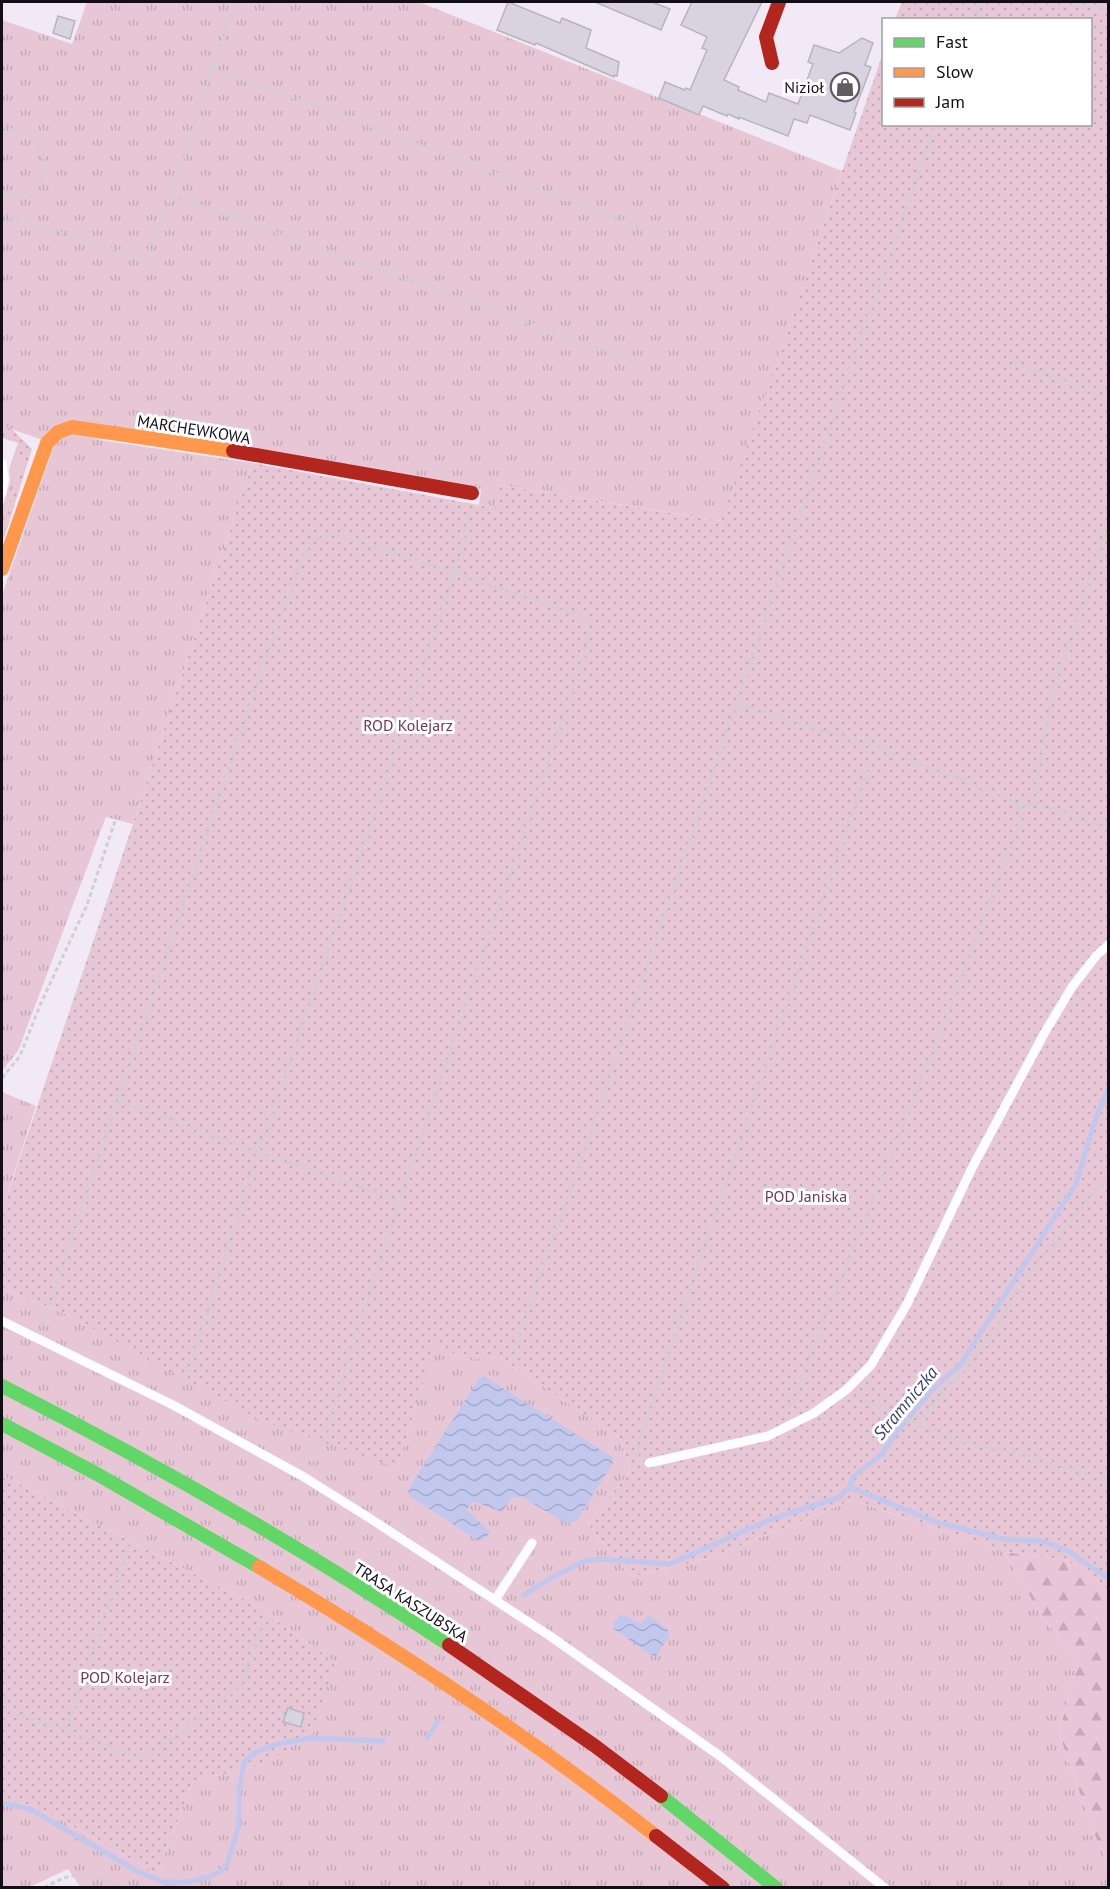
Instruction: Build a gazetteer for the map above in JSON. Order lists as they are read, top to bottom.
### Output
{
  "streets": {
    "main road": ["MARCHEWKOWA", "TRASA KASZUBSKA"]
  },
  "water": ["Stramniczka"],
  "parks": ["ROD Kolejarz", "POD Janiska", "POD Kolejarz"],
  "places": {
    "shop": ["Nizioł"]
  },
  "legend": ["Fast", "Slow", "Jam"]
}
